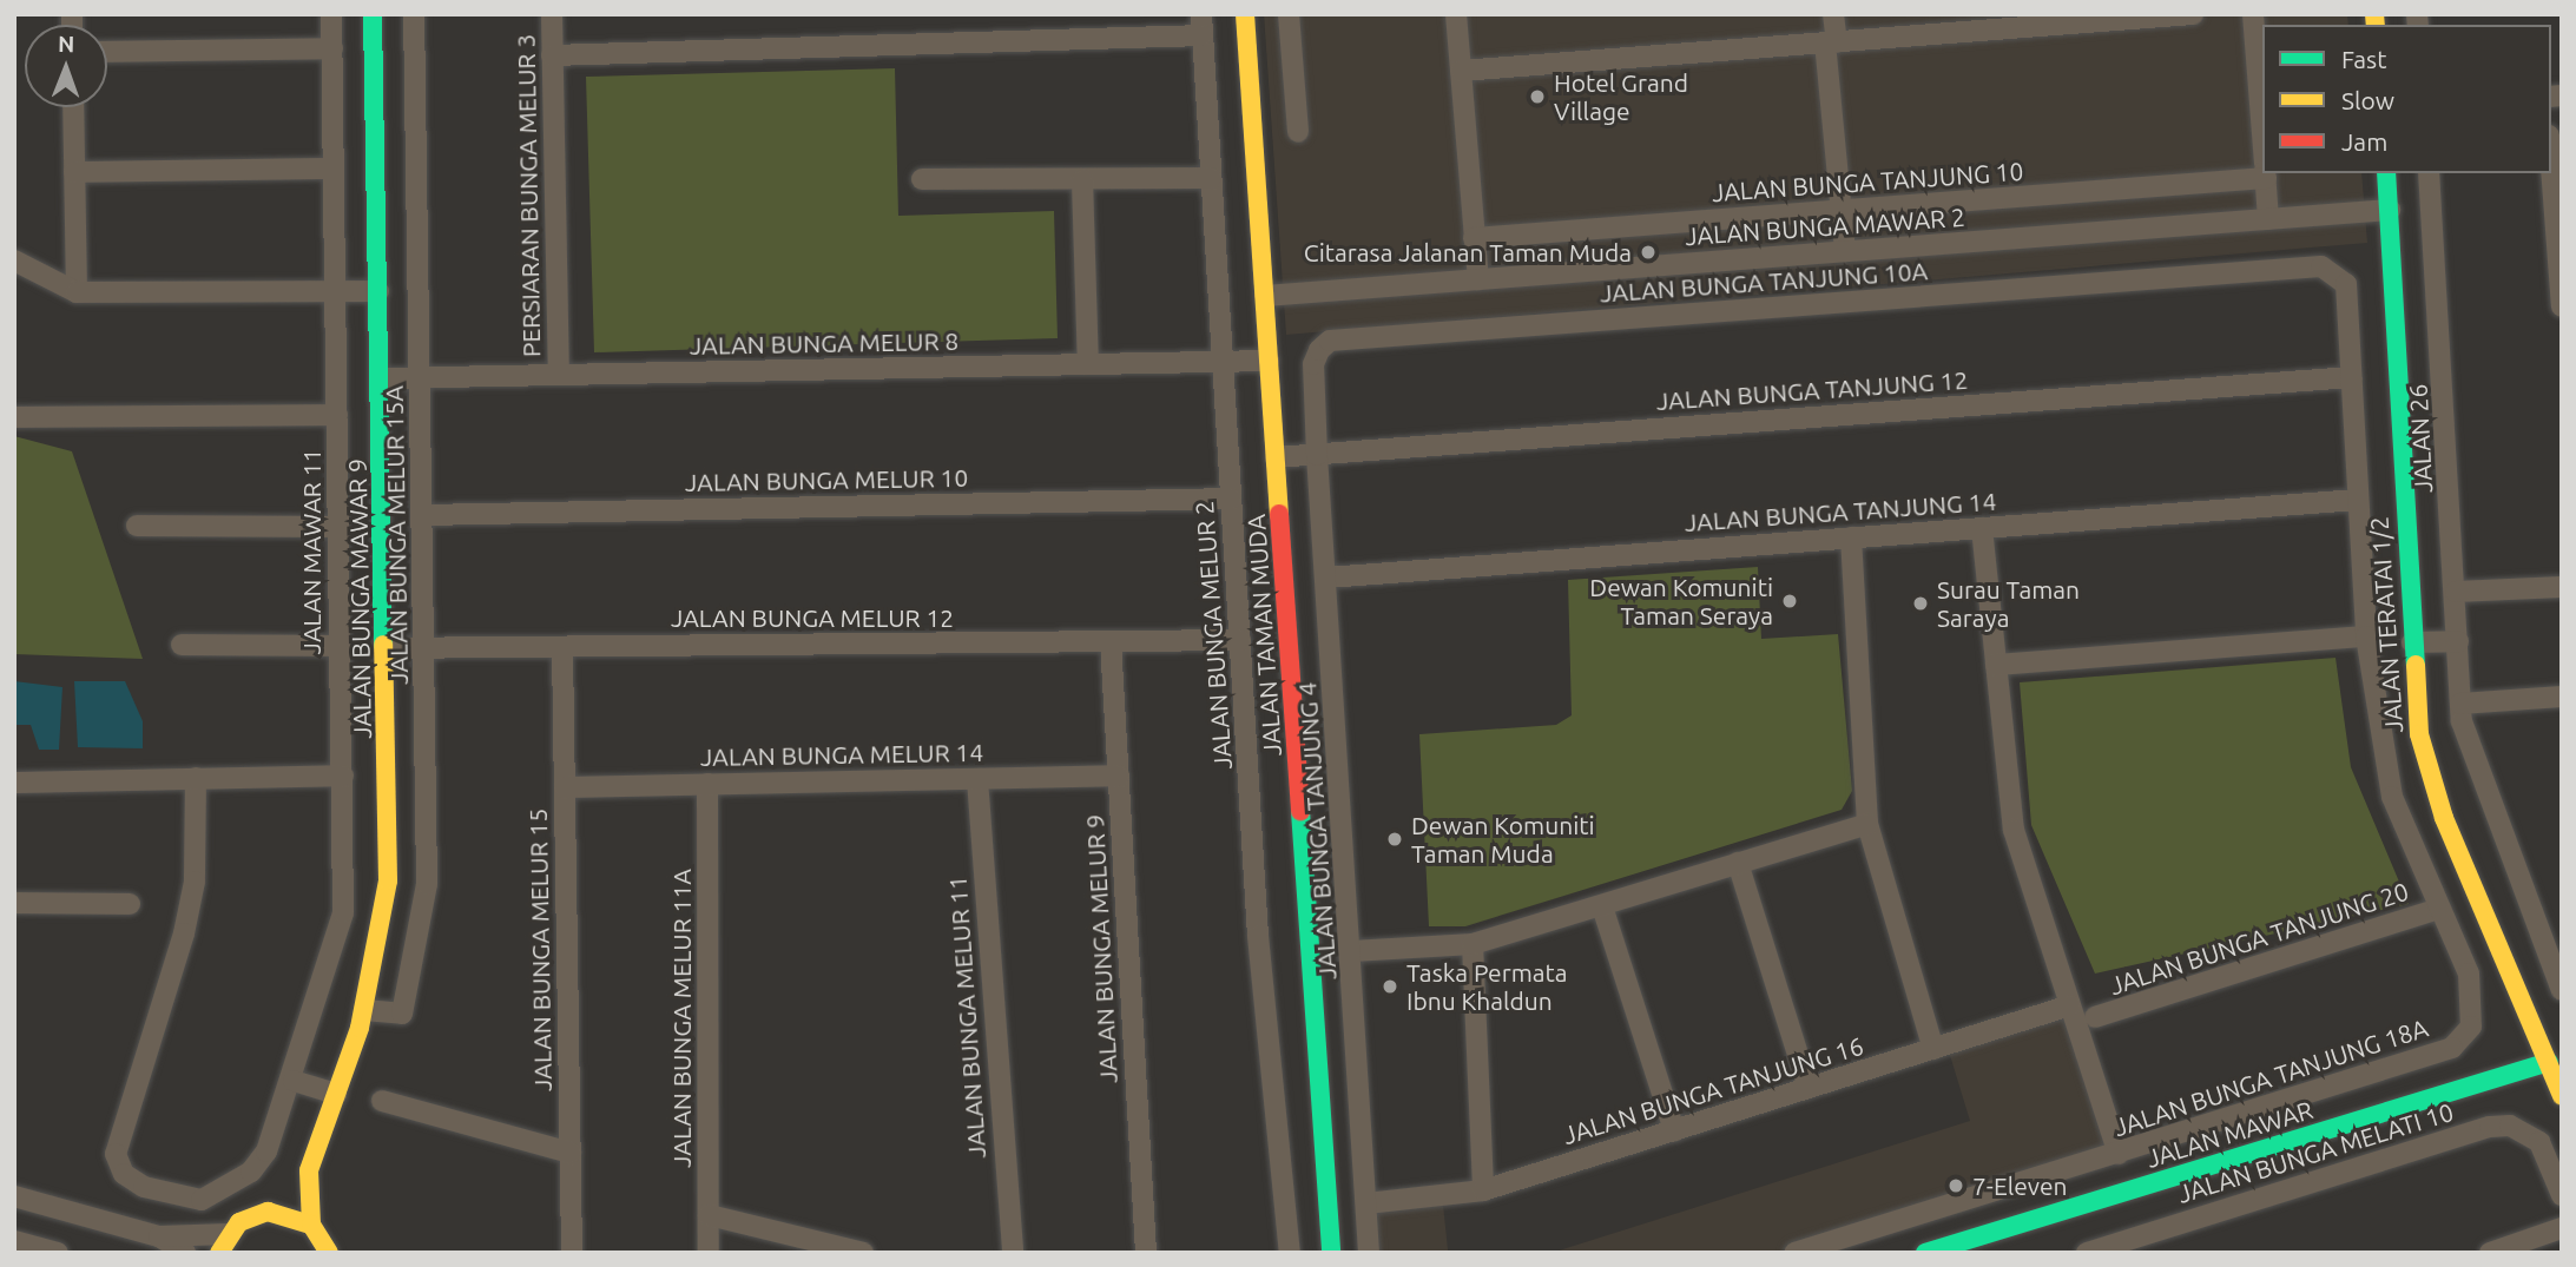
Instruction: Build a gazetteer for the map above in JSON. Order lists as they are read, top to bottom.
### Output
{
  "streets": {
    "street": [
      "JALAN BUNGA TANJUNG 10",
      "PERSIARAN BUNGA MELUR 3",
      "JALAN BUNGA MAWAR 2",
      "JALAN BUNGA TANJUNG 10A",
      "JALAN BUNGA MELUR 8",
      "JALAN BUNGA TANJUNG 12",
      "JALAN 26",
      "JALAN BUNGA MELUR 10",
      "JALAN BUNGA TANJUNG 14",
      "JALAN BUNGA MELUR 15A",
      "JALAN MAWAR 11",
      "JALAN BUNGA MAWAR 9",
      "JALAN BUNGA MELUR 12",
      "JALAN TERATAI 1/2",
      "JALAN BUNGA MELUR 2",
      "JALAN TAMAN MUDA",
      "JALAN BUNGA MELUR 14",
      "JALAN BUNGA TANJUNG 4",
      "JALAN BUNGA TANJUNG 20",
      "JALAN BUNGA MELUR 9",
      "JALAN BUNGA MELUR 15",
      "JALAN BUNGA MELUR 11",
      "JALAN BUNGA MELUR 11A",
      "JALAN BUNGA TANJUNG 18A",
      "JALAN BUNGA TANJUNG 16",
      "JALAN MAWAR",
      "JALAN BUNGA MELATI 10"
    ]
  },
  "crossings": [
    ["PERSIARAN BUNGA MELUR 3", "JALAN BUNGA MELUR 8"],
    ["JALAN BUNGA MAWAR 2", "JALAN TERATAI 1/2"],
    ["JALAN BUNGA MAWAR 2", "JALAN TAMAN MUDA"],
    ["JALAN BUNGA TANJUNG 10A", "JALAN BUNGA TANJUNG 12"],
    ["JALAN BUNGA TANJUNG 10A", "JALAN BUNGA TANJUNG 4"],
    ["JALAN BUNGA TANJUNG 10A", "JALAN BUNGA TANJUNG 18A"],
    ["JALAN BUNGA MELUR 8", "JALAN BUNGA MELUR 15A"],
    ["JALAN BUNGA MELUR 8", "JALAN BUNGA MAWAR 9"],
    ["JALAN BUNGA MELUR 8", "JALAN BUNGA MELUR 2"],
    ["JALAN BUNGA MELUR 8", "JALAN TAMAN MUDA"],
    ["JALAN BUNGA TANJUNG 12", "JALAN TAMAN MUDA"],
    ["JALAN BUNGA TANJUNG 12", "JALAN BUNGA TANJUNG 4"],
    ["JALAN BUNGA TANJUNG 12", "JALAN BUNGA TANJUNG 18A"],
    ["JALAN BUNGA MELUR 10", "JALAN BUNGA MELUR 15A"],
    ["JALAN BUNGA MELUR 10", "JALAN BUNGA MELUR 2"],
    ["JALAN BUNGA TANJUNG 14", "JALAN BUNGA TANJUNG 4"],
    ["JALAN BUNGA TANJUNG 14", "JALAN BUNGA TANJUNG 18A"],
    ["JALAN BUNGA MELUR 15A", "JALAN BUNGA MAWAR 9"],
    ["JALAN BUNGA MELUR 15A", "JALAN BUNGA MELUR 12"],
    ["JALAN BUNGA MAWAR 9", "JALAN BUNGA MELUR 12"],
    ["JALAN BUNGA MELUR 12", "JALAN BUNGA MELUR 2"],
    ["JALAN BUNGA MELUR 12", "JALAN BUNGA MELUR 9"],
    ["JALAN BUNGA MELUR 12", "JALAN BUNGA MELUR 15"],
    ["JALAN TERATAI 1/2", "JALAN MAWAR"],
    ["JALAN BUNGA MELUR 14", "JALAN BUNGA MELUR 9"],
    ["JALAN BUNGA MELUR 14", "JALAN BUNGA MELUR 15"],
    ["JALAN BUNGA MELUR 14", "JALAN BUNGA MELUR 11"],
    ["JALAN BUNGA MELUR 14", "JALAN BUNGA MELUR 11A"],
    ["JALAN BUNGA TANJUNG 4", "JALAN BUNGA TANJUNG 16"],
    ["JALAN BUNGA TANJUNG 20", "JALAN BUNGA TANJUNG 18A"]
  ],
  "places": [
    "Hotel Grand Village",
    "Citarasa Jalanan Taman Muda",
    "Dewan Komuniti Taman Seraya",
    "Surau Taman Saraya",
    "Dewan Komuniti Taman Muda",
    "Taska Permata Ibnu Khaldun",
    "7-Eleven"
  ],
  "legend": ["Fast", "Slow", "Jam"],
  "north": "top"
}
